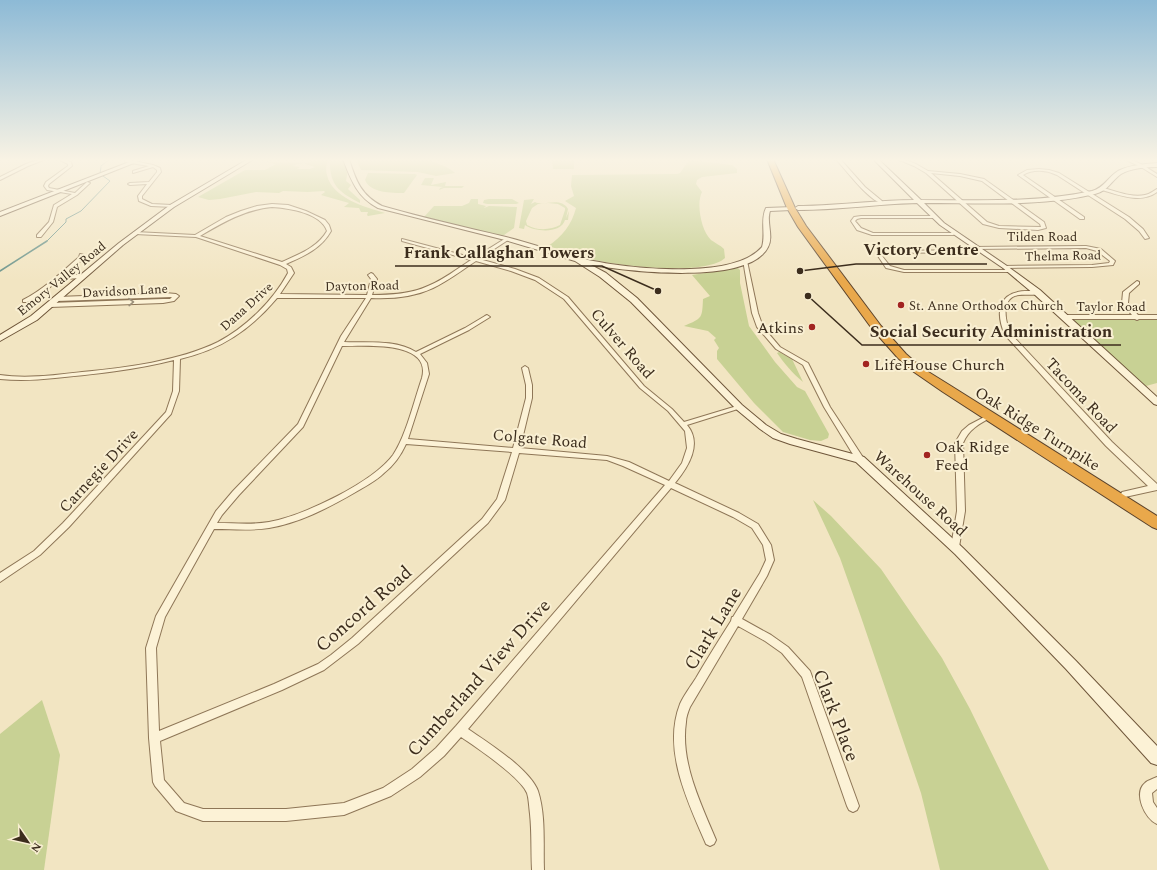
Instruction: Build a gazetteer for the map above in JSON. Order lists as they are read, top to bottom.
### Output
{
  "streets": {
    "highway": ["Oak Ridge Turnpike"],
    "street": [
      "Tilden Road",
      "Thelma Road",
      "Emory Valley Road",
      "Dayton Road",
      "Davidson Lane",
      "Dana Drive",
      "Taylor Road",
      "Culver Road",
      "Tacoma Road",
      "Colgate Road",
      "Carnegie Drive",
      "Warehouse Road",
      "Concord Road",
      "Clark Lane",
      "Cumberland View Drive",
      "Clark Place"
    ]
  },
  "crossings": [
    ["Tilden Road", "Thelma Road"],
    ["Emory Valley Road", "Davidson Lane"],
    ["Emory Valley Road", "Dana Drive"],
    ["Dayton Road", "Dana Drive"],
    ["Dayton Road", "Culver Road"],
    ["Dayton Road", "Cumberland View Drive"],
    ["Dana Drive", "Carnegie Drive"],
    ["Culver Road", "Colgate Road"],
    ["Culver Road", "Clark Lane"],
    ["Culver Road", "Cumberland View Drive"],
    ["Colgate Road", "Concord Road"],
    ["Colgate Road", "Clark Lane"],
    ["Colgate Road", "Cumberland View Drive"],
    ["Concord Road", "Cumberland View Drive"],
    ["Clark Lane", "Cumberland View Drive"],
    ["Clark Lane", "Clark Place"]
  ],
  "places": [
    "Victory Centre",
    "Frank Callaghan Towers",
    "Social Security Administration",
    "St. Anne Orthodox Church",
    "Atkins",
    "LifeHouse Church",
    "Oak Ridge Feed"
  ],
  "north": "bottom right"
}
